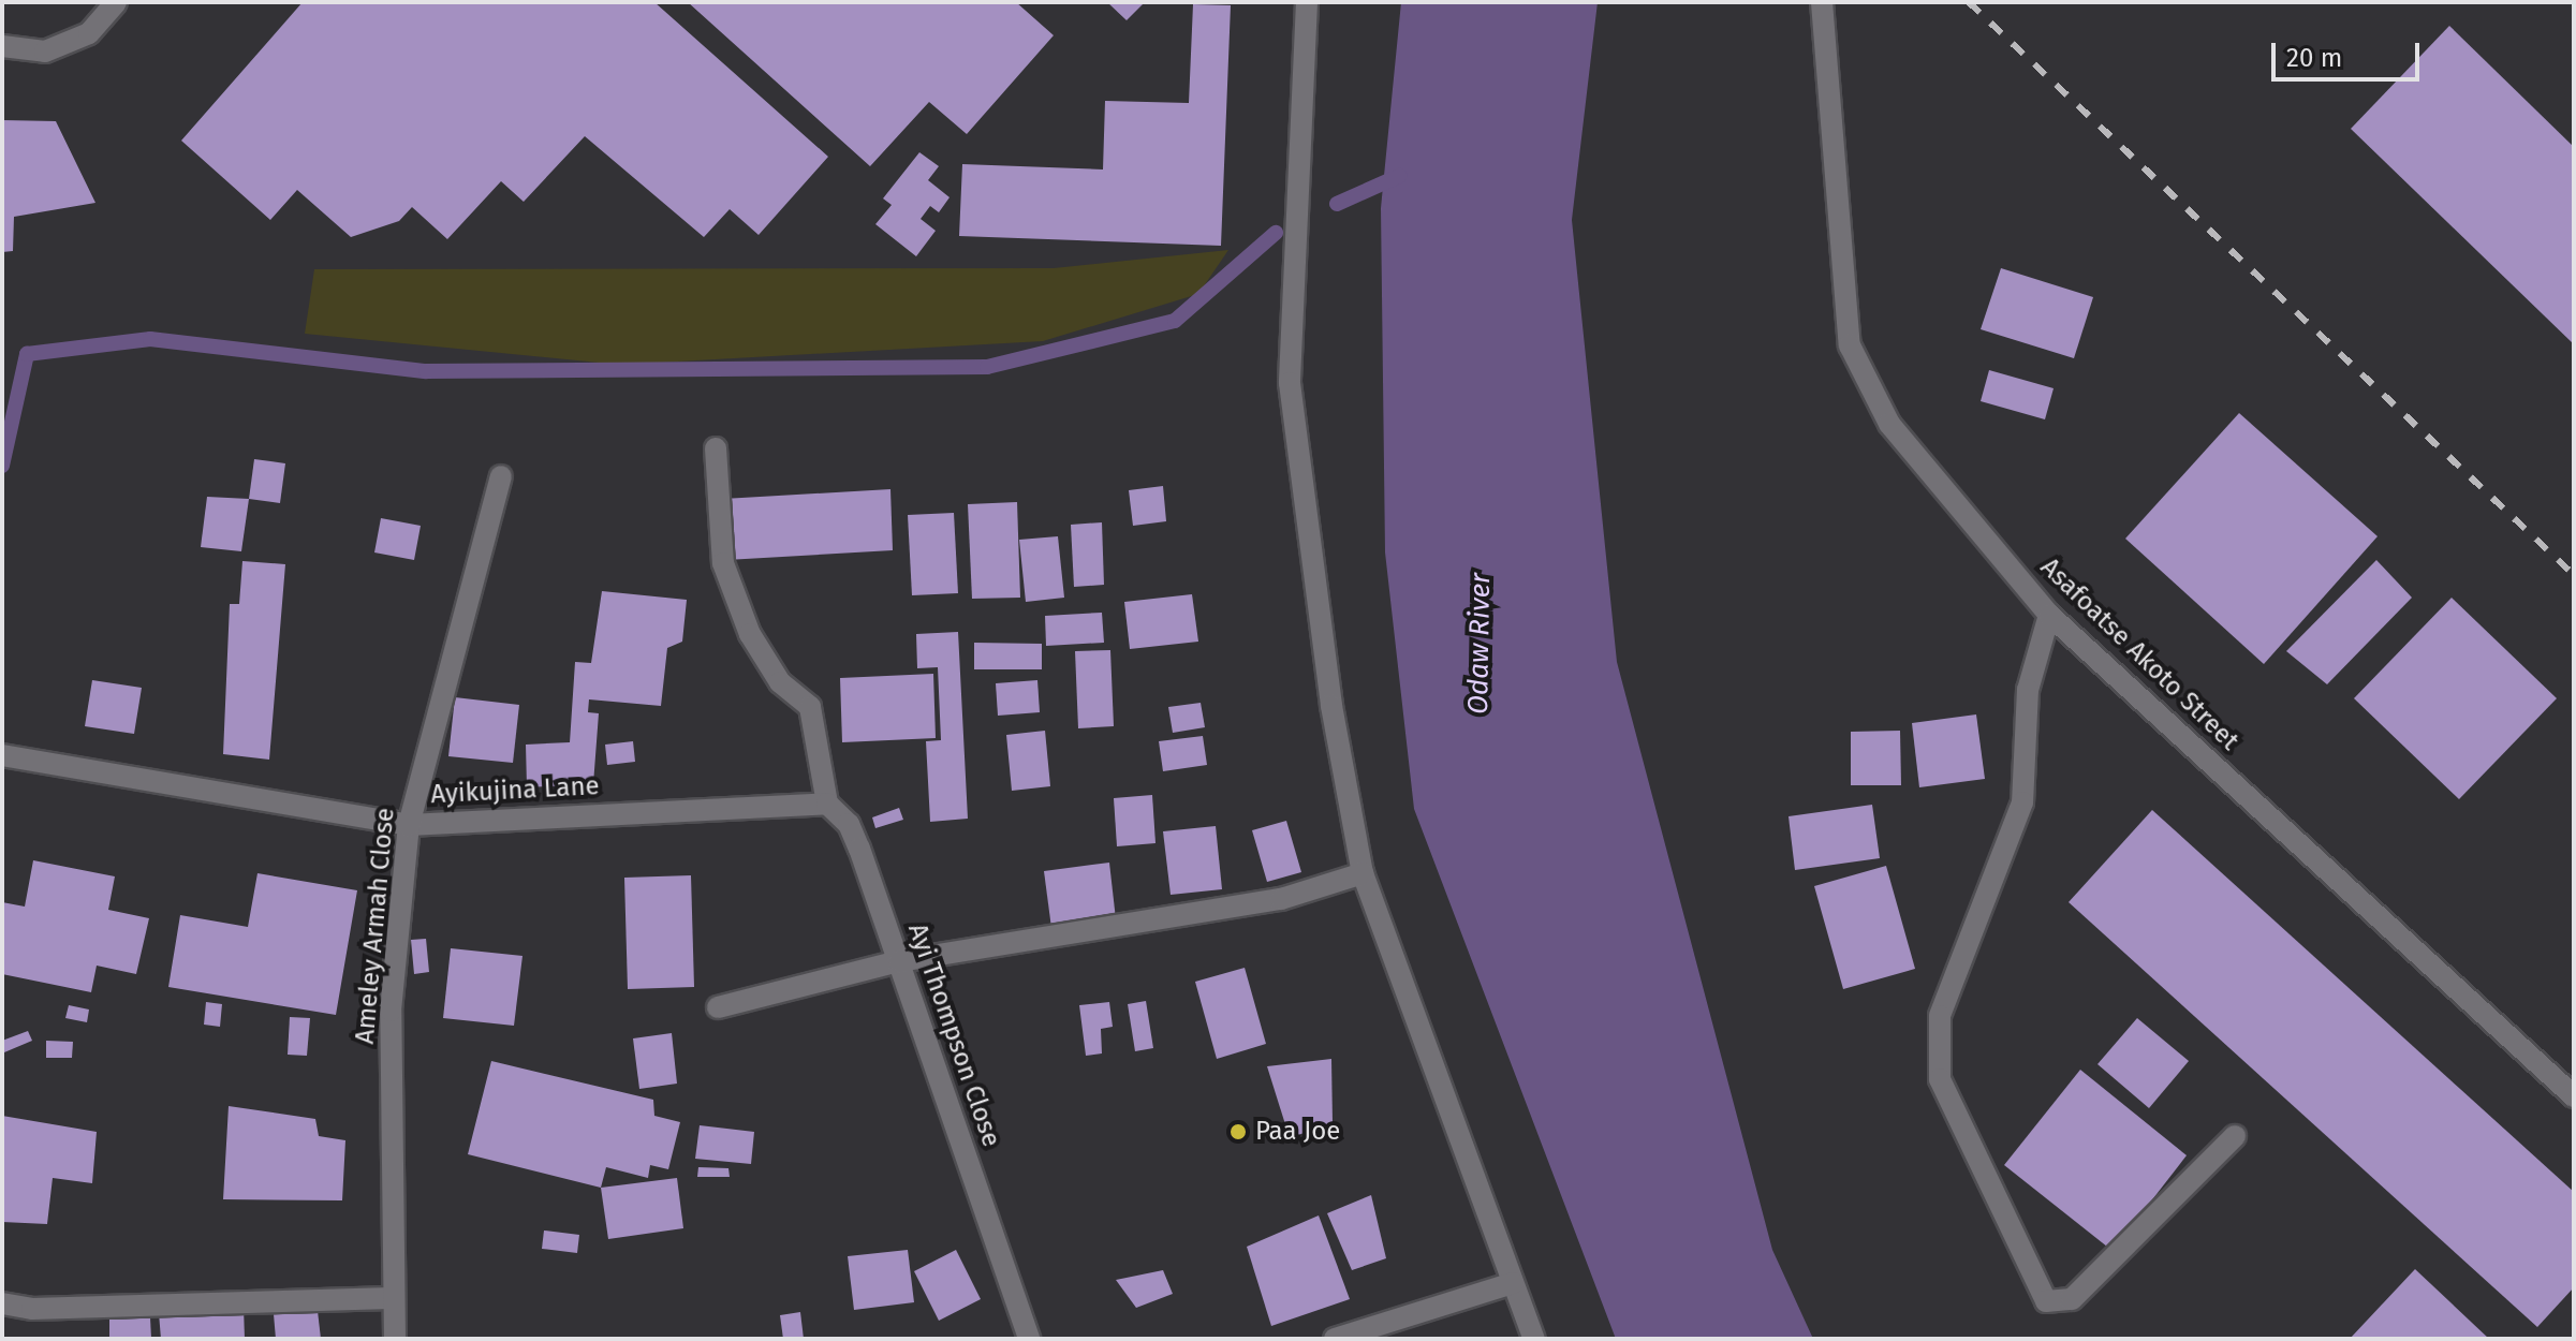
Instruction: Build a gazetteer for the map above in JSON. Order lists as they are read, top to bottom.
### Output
{
  "streets": {
    "street": [
      "Asafoatse Akoto Street",
      "Ayikujina Lane",
      "Ameley Armah Close",
      "Ayi Thompson Close"
    ]
  },
  "crossings": [
    ["Ayikujina Lane", "Ameley Armah Close"],
    ["Ayikujina Lane", "Ayi Thompson Close"]
  ],
  "water": ["Odaw River"],
  "places": ["Paa Joe"],
  "scale_bar": "20 m"
}
